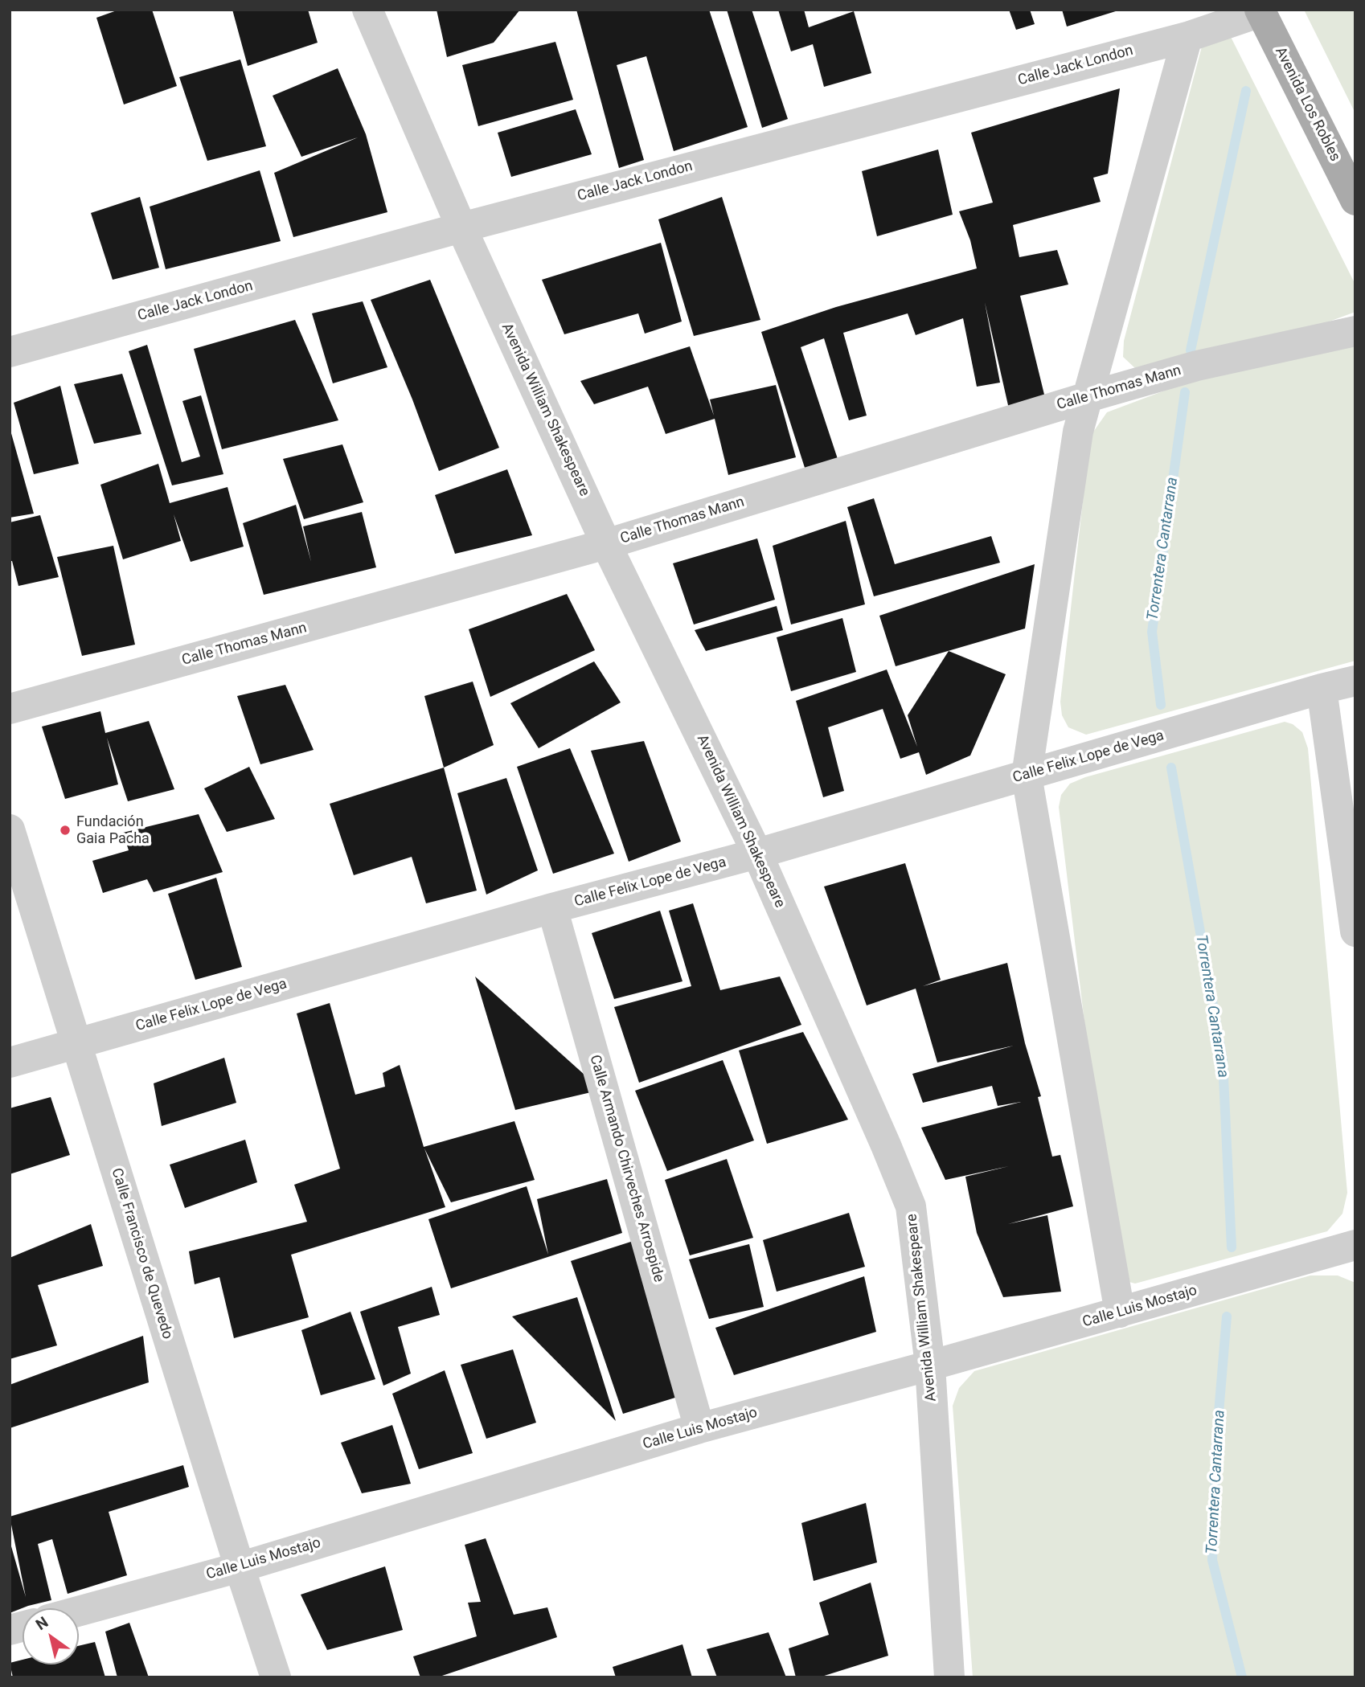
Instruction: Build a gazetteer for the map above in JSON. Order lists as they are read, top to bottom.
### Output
{
  "streets": {
    "main road": ["Avenida Los Robles"],
    "street": [
      "Calle Jack London",
      "Calle Thomas Mann",
      "Avenida William Shakespeare",
      "Calle Felix Lope de Vega",
      "Calle Armando Chirveches Arrospide",
      "Calle Francisco de Quevedo",
      "Calle Luis Mostajo"
    ]
  },
  "crossings": [
    ["Calle Jack London", "Avenida Los Robles"],
    ["Calle Jack London", "Avenida William Shakespeare"],
    ["Calle Thomas Mann", "Avenida William Shakespeare"],
    ["Avenida William Shakespeare", "Calle Felix Lope de Vega"],
    ["Avenida William Shakespeare", "Calle Luis Mostajo"],
    ["Calle Felix Lope de Vega", "Calle Armando Chirveches Arrospide"],
    ["Calle Felix Lope de Vega", "Calle Francisco de Quevedo"],
    ["Calle Armando Chirveches Arrospide", "Calle Luis Mostajo"],
    ["Calle Francisco de Quevedo", "Calle Luis Mostajo"]
  ],
  "water": ["Torrentera Cantarrana"],
  "places": ["Fundación Gaia Pacha"],
  "north": "top left"
}
